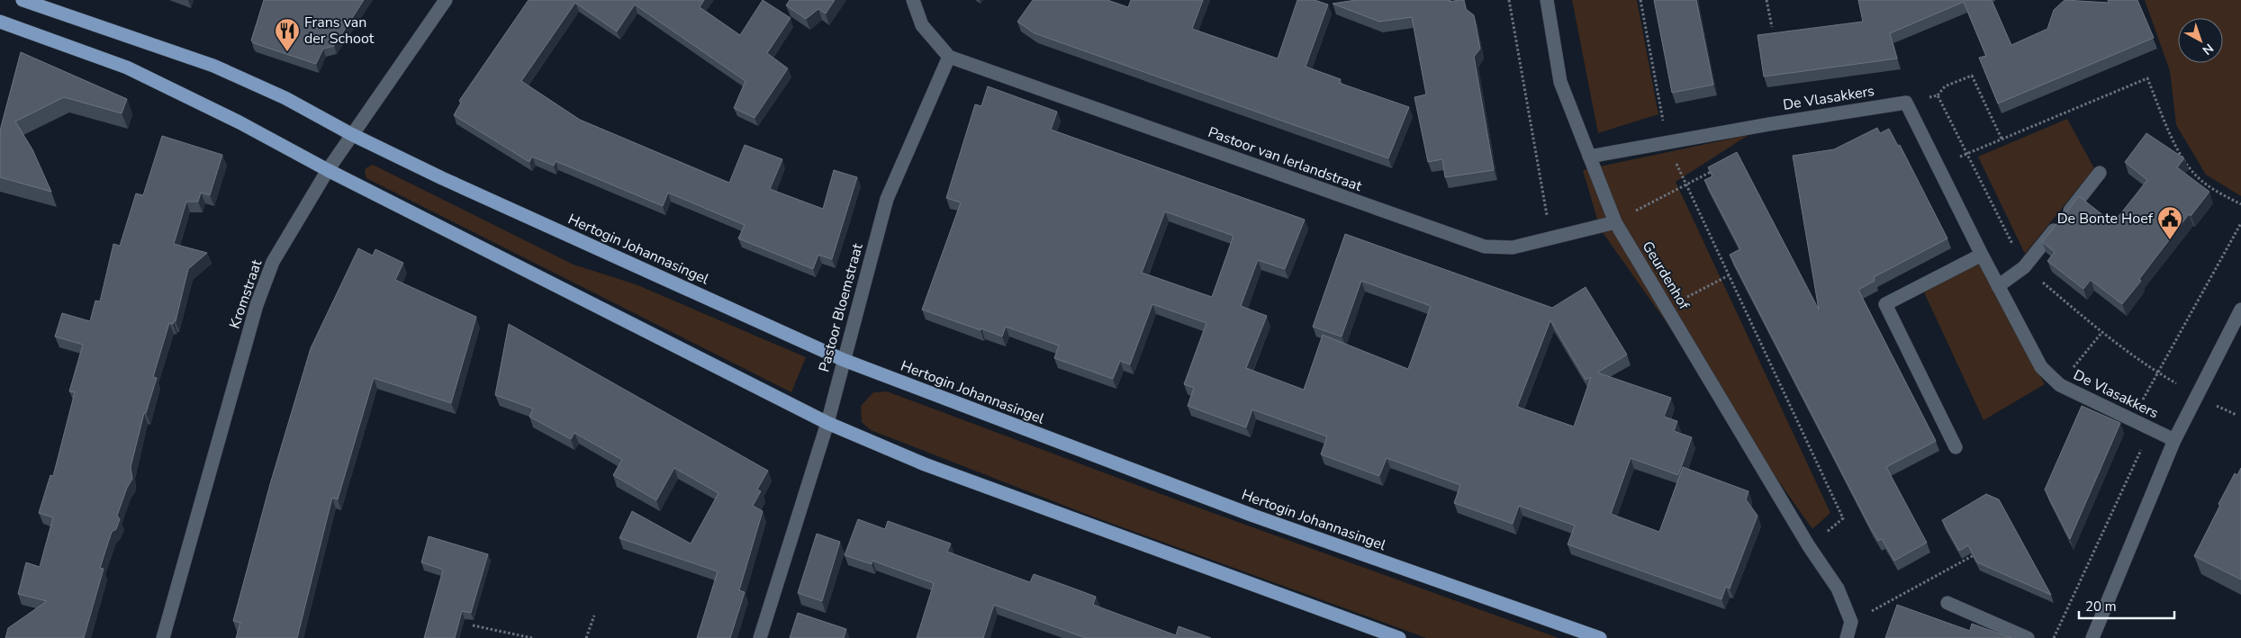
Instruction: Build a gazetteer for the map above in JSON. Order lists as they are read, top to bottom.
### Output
{
  "streets": {
    "main road": ["Hertogin Johannasingel"],
    "street": [
      "De Vlasakkers",
      "Pastoor van Ierlandstraat",
      "Geurdenhof",
      "Kromstraat",
      "Pastoor Bloemstraat"
    ]
  },
  "crossings": [
    ["De Vlasakkers", "Geurdenhof"],
    ["Pastoor van Ierlandstraat", "Geurdenhof"],
    ["Pastoor van Ierlandstraat", "Pastoor Bloemstraat"],
    ["Hertogin Johannasingel", "Kromstraat"],
    ["Hertogin Johannasingel", "Pastoor Bloemstraat"]
  ],
  "places": {
    "restaurant": ["Frans van der Schoot"],
    "public building": ["De Bonte Hoef"]
  },
  "scale_bar": "20 m",
  "north": "bottom right"
}
